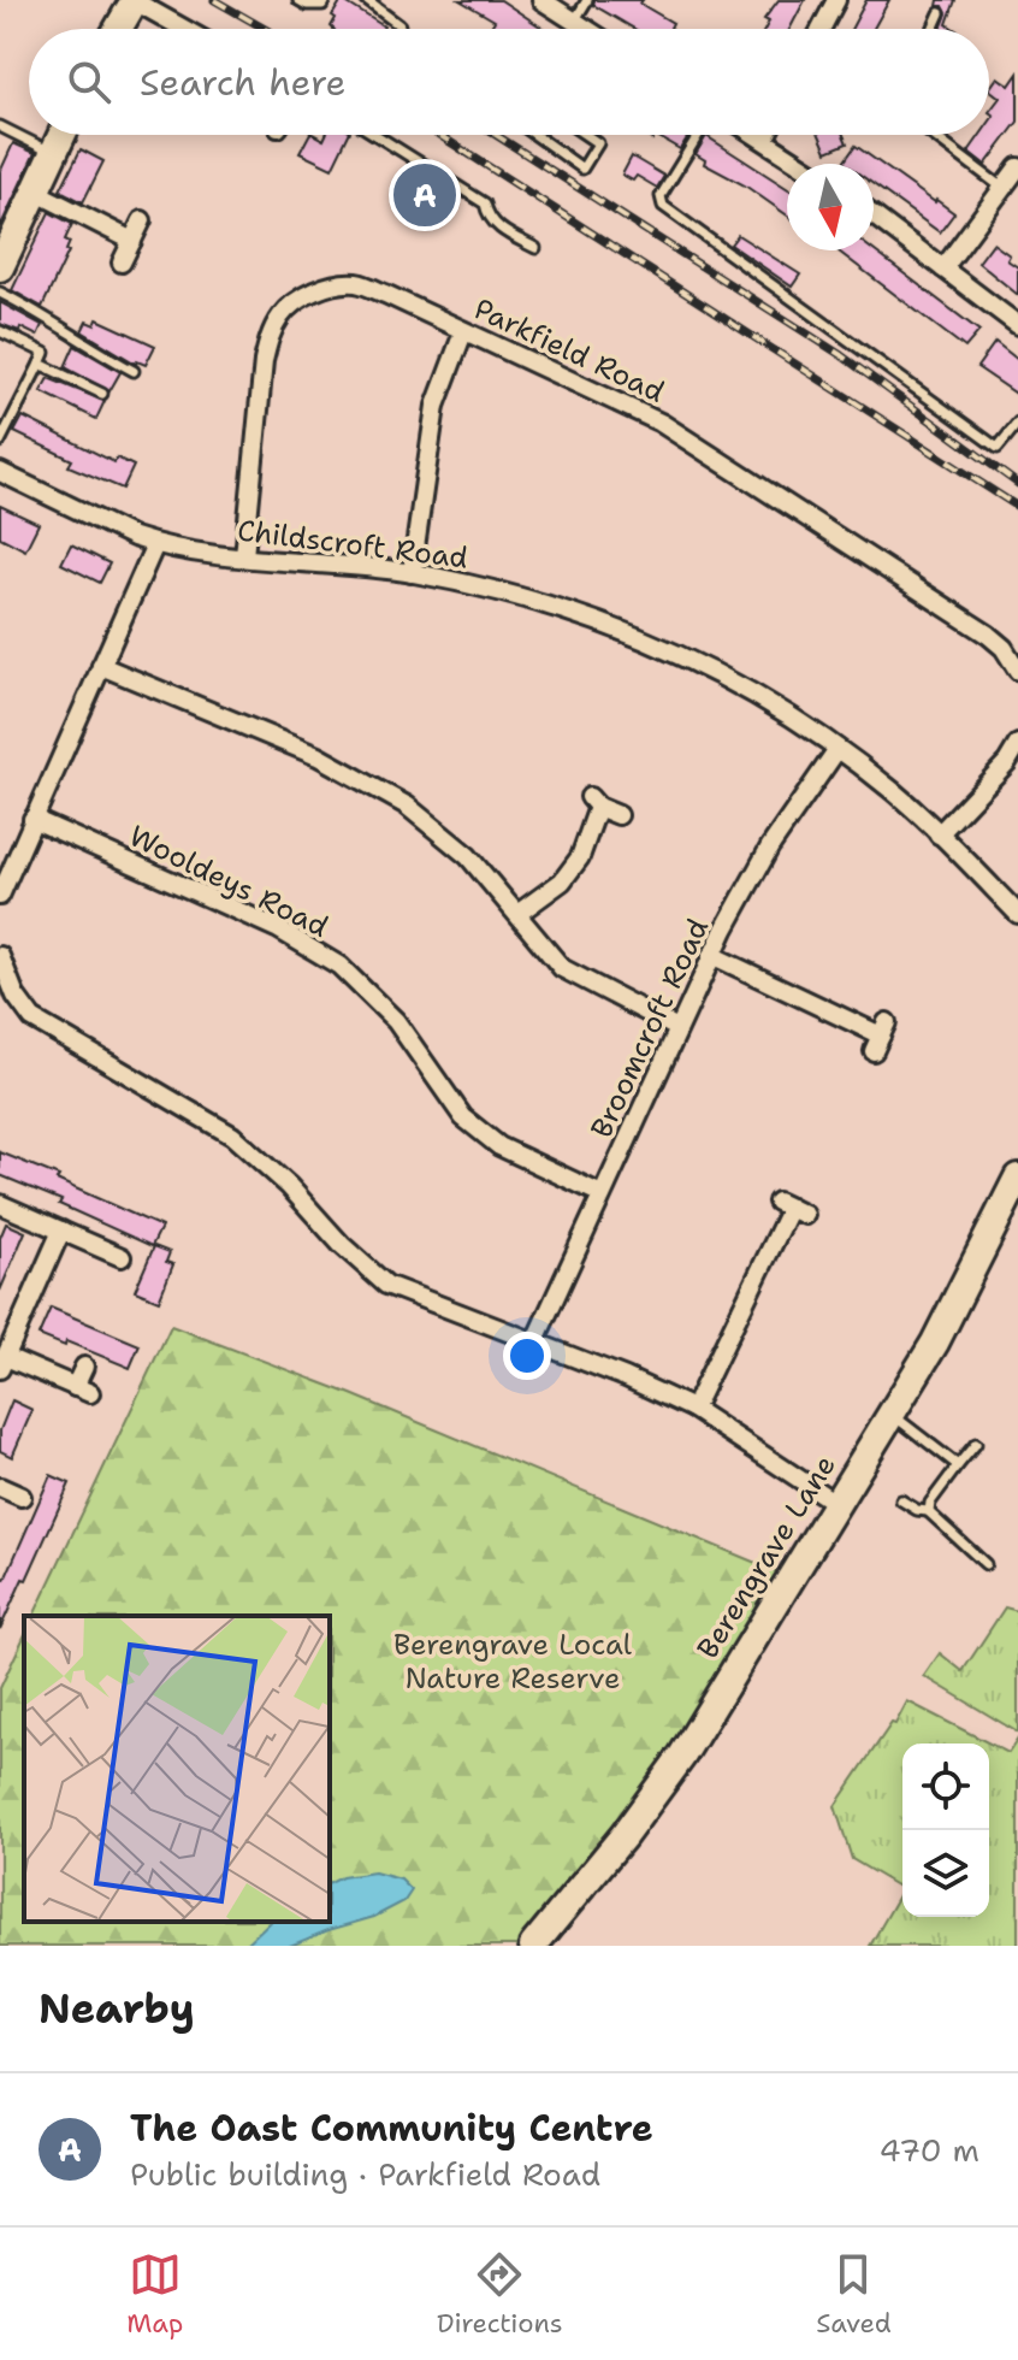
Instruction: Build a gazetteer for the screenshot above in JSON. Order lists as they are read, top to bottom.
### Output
{
  "streets": {
    "street": [
      "Parkfield Road",
      "Childscroft Road",
      "Wooldeys Road",
      "Broomcroft Road",
      "Berengrave Lane"
    ]
  },
  "crossings": [
    ["Parkfield Road", "Childscroft Road"],
    ["Childscroft Road", "Broomcroft Road"],
    ["Wooldeys Road", "Broomcroft Road"]
  ],
  "parks": ["Berengrave Local Nature Reserve"],
  "north": "bottom",
  "page": {
    "search": "Search here",
    "pins": "A",
    "heading": "Nearby",
    "list": [
      {
        "mark": "A",
        "name": "The Oast Community Centre",
        "note": "Public building · Parkfield Road",
        "value": "470 m"
      }
    ],
    "nav": ["Map", "Directions", "Saved"]
  }
}
